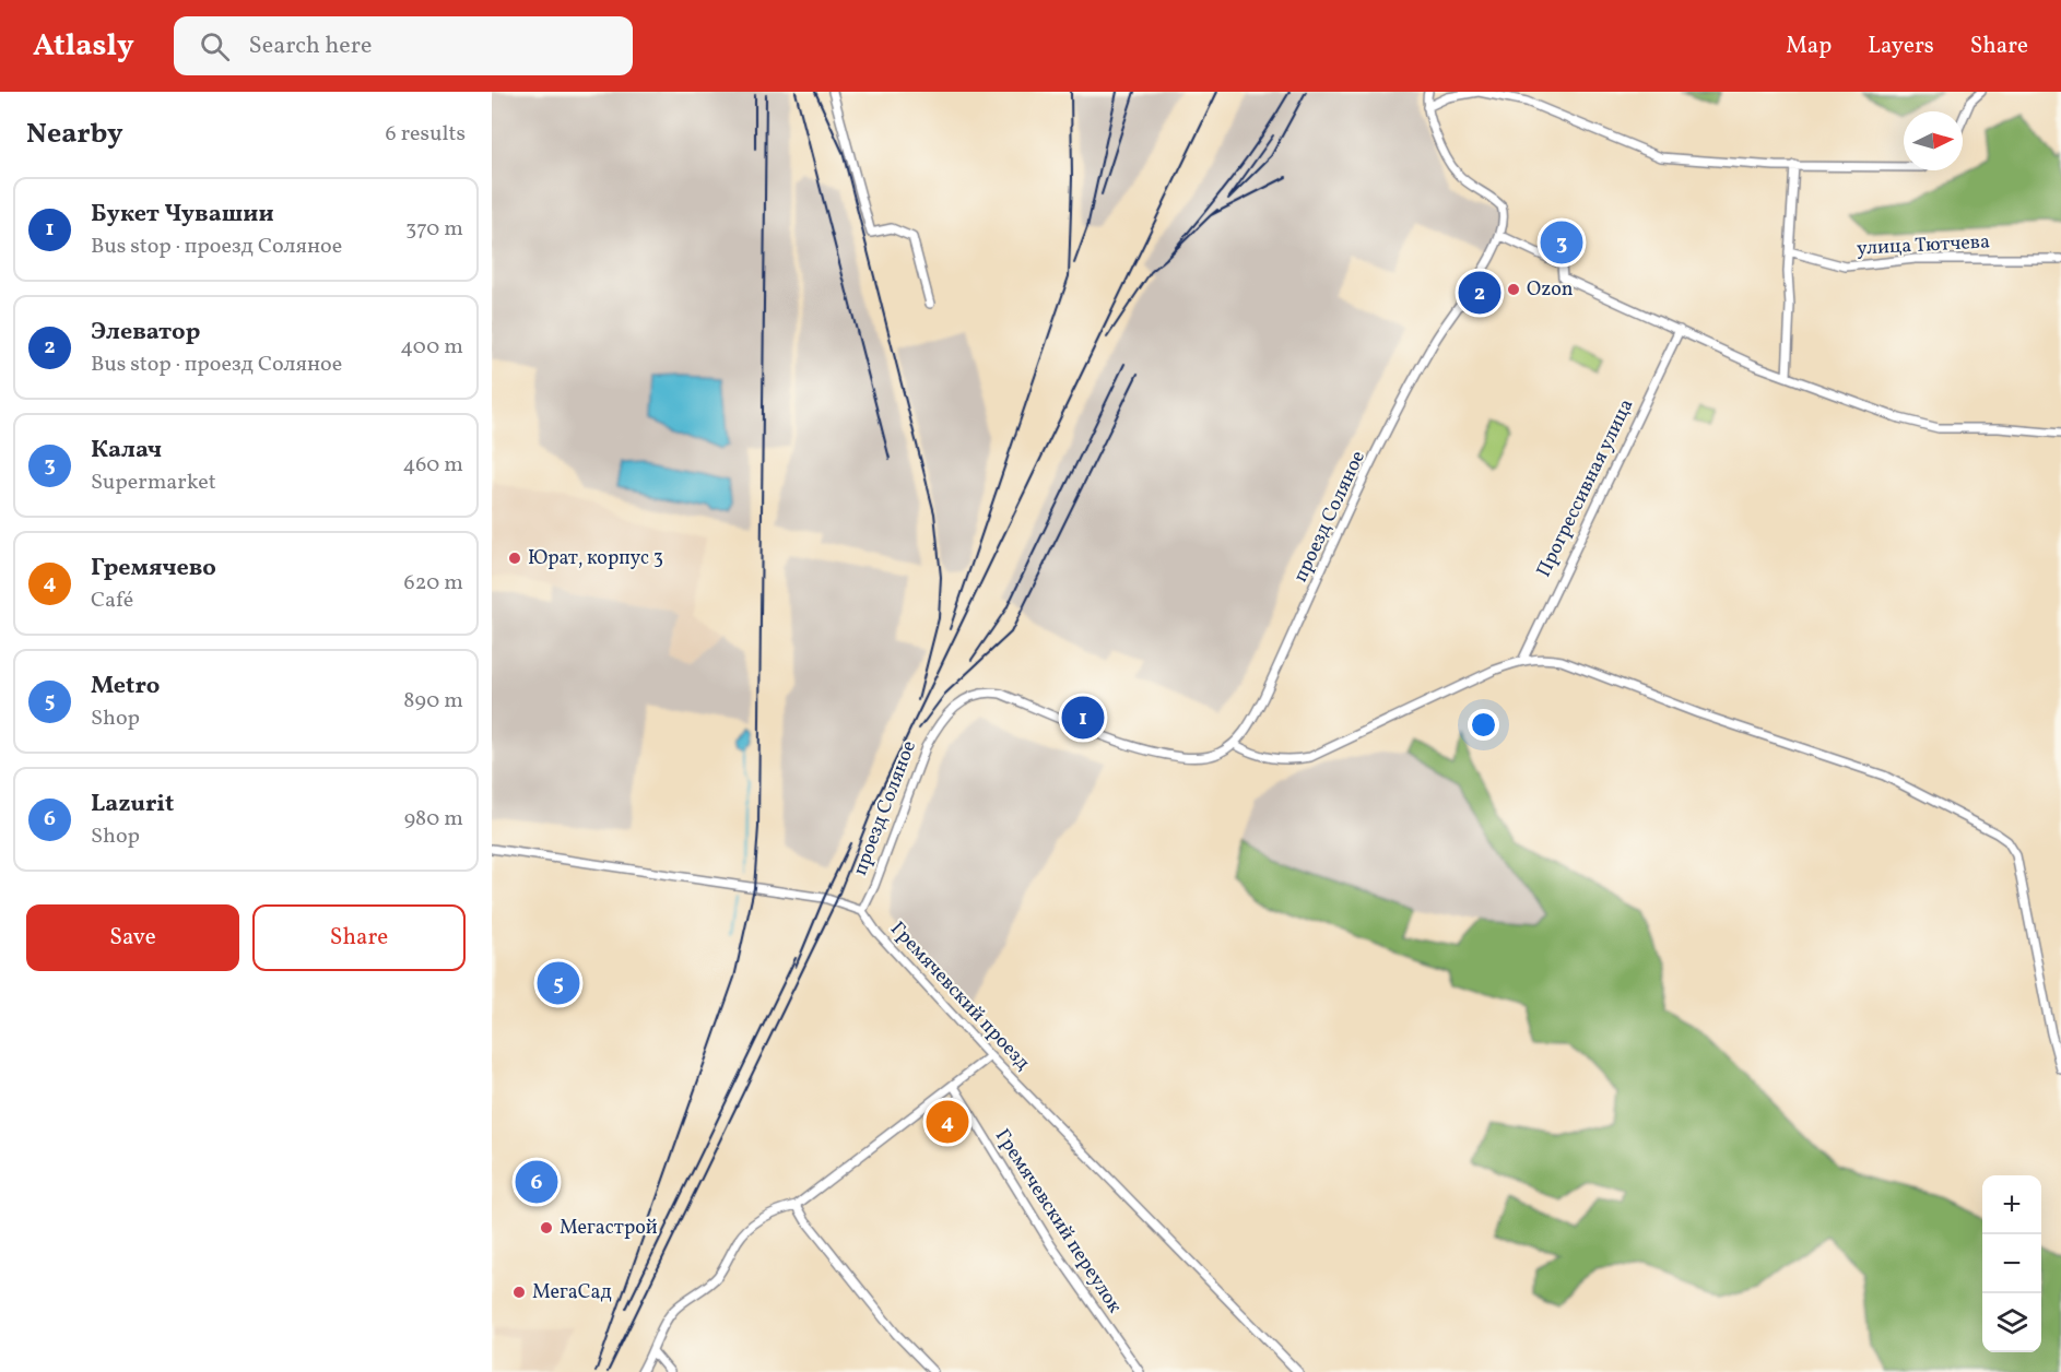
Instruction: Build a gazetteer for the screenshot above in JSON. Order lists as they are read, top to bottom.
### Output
{
  "streets": {
    "street": [
      "улица Тютчева",
      "Прогрессивная улица",
      "проезд Соляное",
      "Гремячевский проезд",
      "Гремячевский переулок"
    ]
  },
  "crossings": [
    ["проезд Соляное", "Гремячевский проезд"]
  ],
  "places": [
    "Ozon",
    "Юрат, корпус 3",
    "Мегастрой",
    "МегаСад"
  ],
  "north": "right",
  "page": {
    "header": "Atlasly",
    "search": "Search here",
    "nav": ["Map", "Layers", "Share"],
    "heading": ["Nearby", "6 results"],
    "list": [
      {
        "mark": "1",
        "name": "Букет Чувашии",
        "note": "Bus stop · проезд Соляное",
        "value": "370 m"
      },
      {
        "mark": "2",
        "name": "Элеватор",
        "note": "Bus stop · проезд Соляное",
        "value": "400 m"
      },
      {
        "mark": "3",
        "name": "Калач",
        "note": "Supermarket",
        "value": "460 m"
      },
      {
        "mark": "4",
        "name": "Гремячево",
        "note": "Café",
        "value": "620 m"
      },
      {
        "mark": "5",
        "name": "Metro",
        "note": "Shop",
        "value": "890 m"
      },
      {
        "mark": "6",
        "name": "Lazurit",
        "note": "Shop",
        "value": "980 m"
      }
    ],
    "pins": [
      "3",
      "2",
      "1",
      "5",
      "4",
      "6"
    ],
    "buttons": ["Save", "Share"],
    "map_buttons": ["+", "−"]
  }
}
